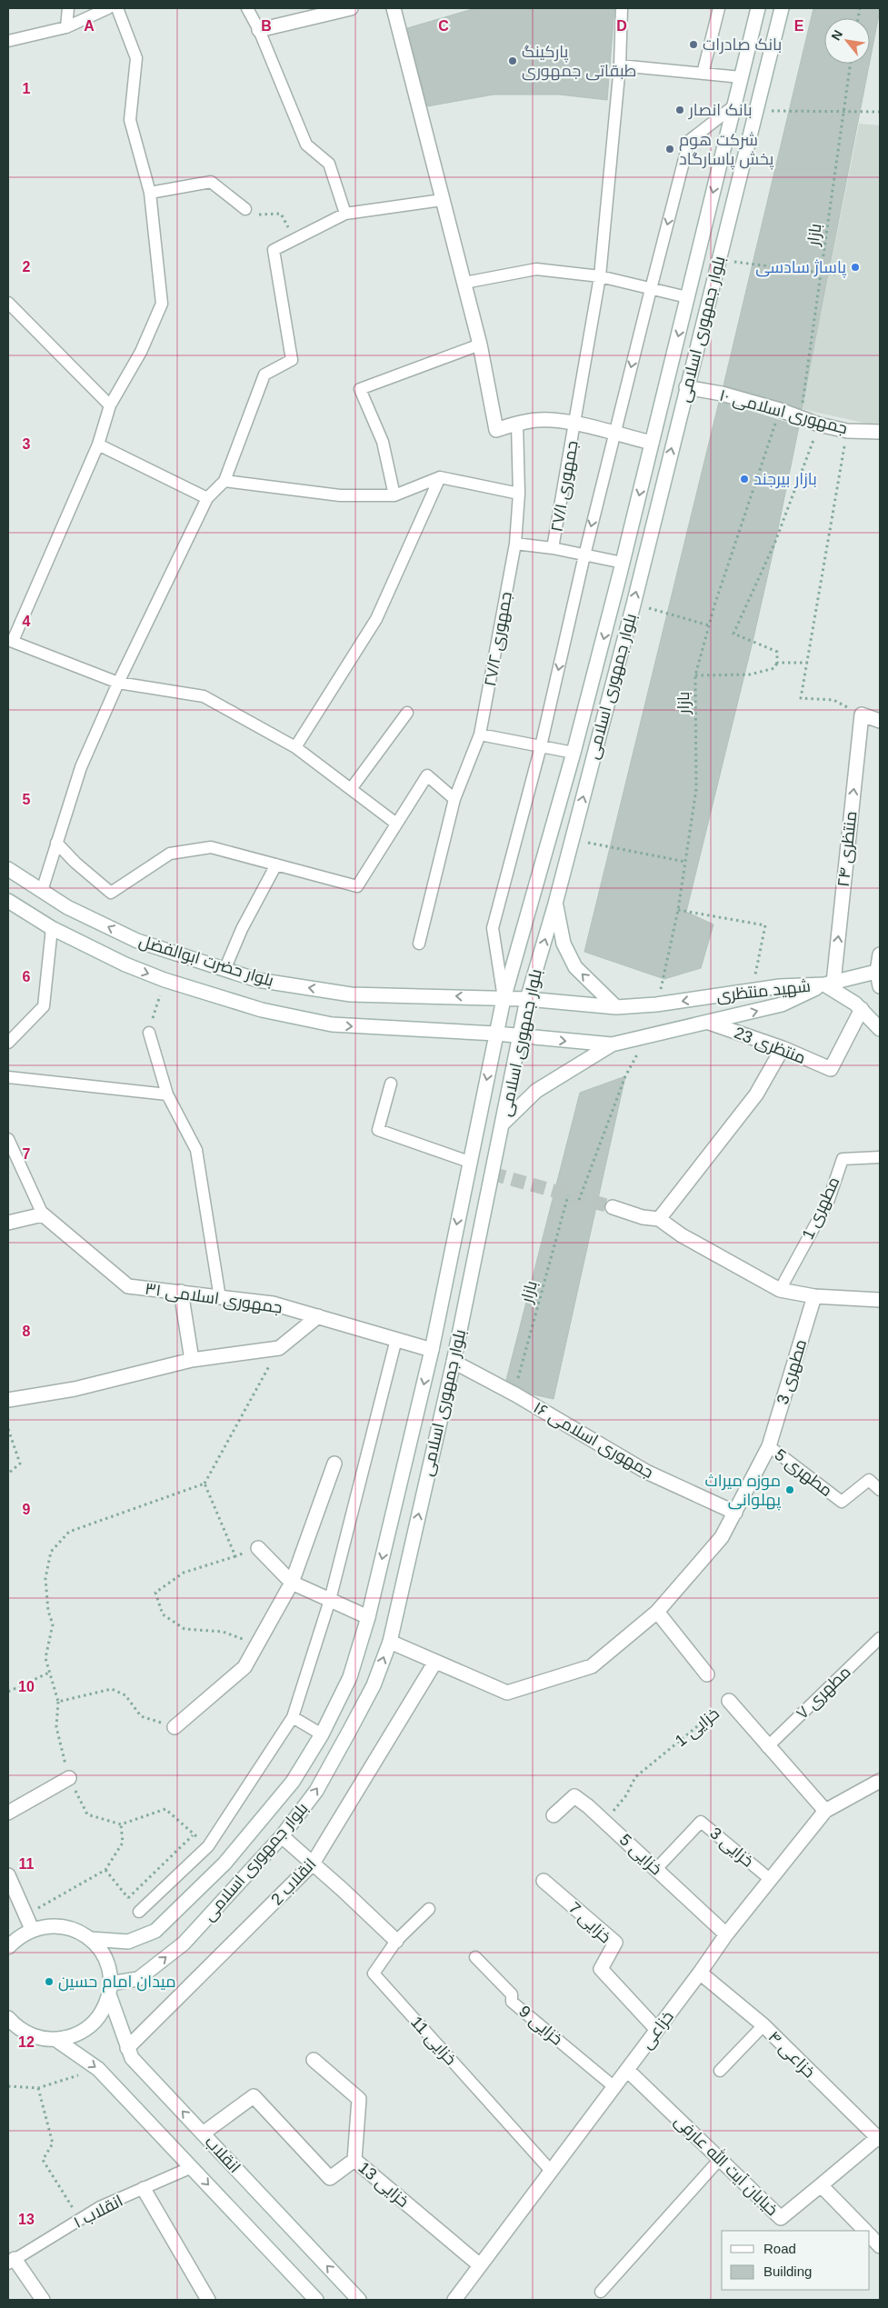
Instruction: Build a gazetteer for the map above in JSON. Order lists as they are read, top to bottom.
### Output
{
  "streets": {
    "street": [
      "بلوار جمهوری اسلامی",
      "جمهوری اسلامی ۱۰",
      "منتظری ۲۴",
      "بلوار حضرت ابوالفضل",
      "شهید منتظری",
      "منتظری 23",
      "جمهوری اسلامی ۳۱",
      "مطهری 3",
      "جمهوری اسلامی ۱۶",
      "خزایی 1",
      "خزایی 5",
      "انقلاب 2",
      "خزایی 7",
      "خزاعی",
      "خزاعی ۴",
      "انقلاب",
      "خیابان آیت الله عارفی",
      "خزایی 13"
    ],
    "lane": [
      "جمهوری ۲۷/۱",
      "جمهوری ۲۷/۲",
      "مطهری 1",
      "مطهری 5",
      "مطهری ۷",
      "خزایی 3",
      "خزایی 9",
      "خزایی 11",
      "انقلاب ۱"
    ],
    "path": ["بازار"]
  },
  "crossings": [
    ["بازار", "جمهوری اسلامی ۱۰"],
    ["بازار", "شهید منتظری"],
    ["بازار", "جمهوری اسلامی ۱۶"],
    ["بلوار جمهوری اسلامی", "جمهوری اسلامی ۱۰"],
    ["بلوار جمهوری اسلامی", "بلوار حضرت ابوالفضل"],
    ["بلوار جمهوری اسلامی", "شهید منتظری"],
    ["بلوار جمهوری اسلامی", "جمهوری اسلامی ۳۱"],
    ["بلوار جمهوری اسلامی", "مطهری 3"],
    ["بلوار جمهوری اسلامی", "جمهوری اسلامی ۱۶"],
    ["بلوار جمهوری اسلامی", "انقلاب"],
    ["منتظری ۲۴", "شهید منتظری"],
    ["بلوار حضرت ابوالفضل", "شهید منتظری"],
    ["شهید منتظری", "منتظری 23"],
    ["مطهری 3", "جمهوری اسلامی ۱۶"],
    ["مطهری 3", "مطهری 5"],
    ["مطهری 3", "انقلاب 2"],
    ["مطهری ۷", "خزایی 1"],
    ["خزایی 1", "خزایی 5"],
    ["خزایی 1", "خزاعی"],
    ["خزایی 3", "خزایی 5"],
    ["خزایی 3", "خزاعی"],
    ["خزایی 5", "خزاعی"],
    ["انقلاب 2", "انقلاب"],
    ["خزایی 7", "خزاعی"],
    ["خزایی 9", "خزاعی"],
    ["خزاعی", "خزایی 11"],
    ["خزاعی", "خزاعی ۴"],
    ["خزاعی", "خیابان آیت الله عارفی"],
    ["خزاعی", "خزایی 13"],
    ["انقلاب", "خزایی 13"],
    ["انقلاب", "انقلاب ۱"]
  ],
  "one_way": ["منتظری ۲۴"],
  "places": [
    "بانک صادرات",
    "پارکینگ طبقاتی جمهوری",
    "بانک انصار",
    "شرکت هوم پخش پاسارگاد",
    "پاساژ سادسی",
    "بازار بیرجند",
    "موزه میراث پهلوانی",
    "میدان امام حسین"
  ],
  "legend": ["Road", "Building"],
  "north": "top left",
  "grid": {
    "columns": [
      "A",
      "B",
      "C",
      "D",
      "E"
    ],
    "rows": [
      "1",
      "2",
      "3",
      "4",
      "5",
      "6",
      "7",
      "8",
      "9",
      "10",
      "11",
      "12",
      "13"
    ]
  }
}
